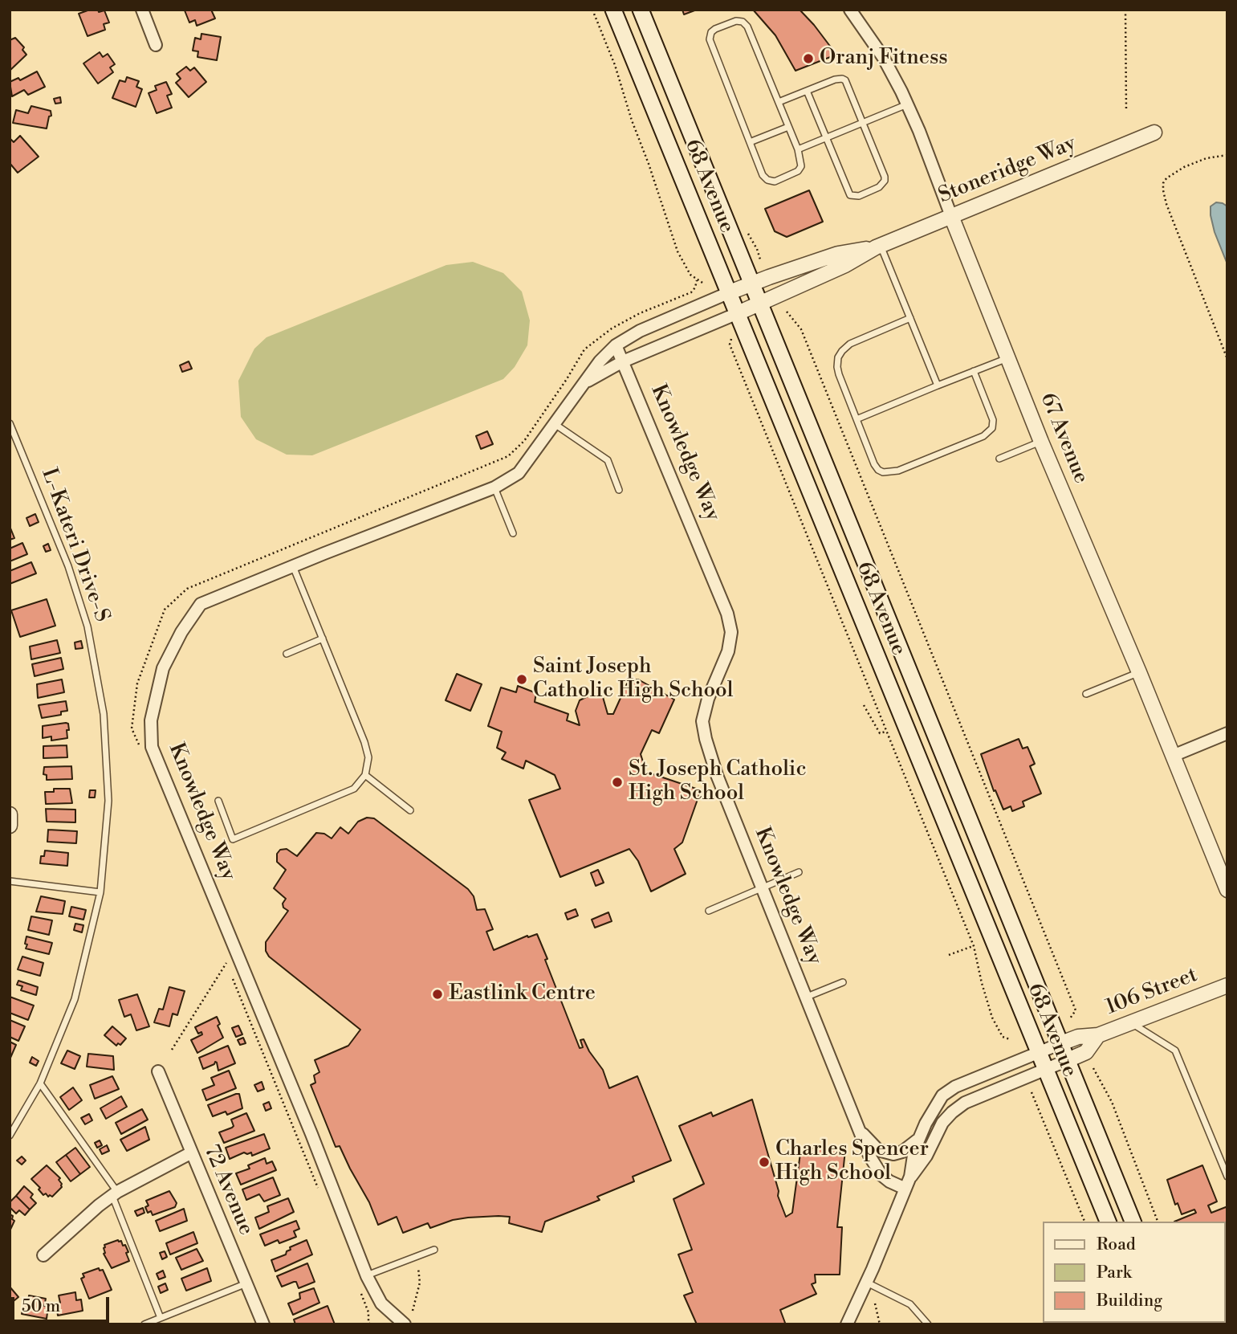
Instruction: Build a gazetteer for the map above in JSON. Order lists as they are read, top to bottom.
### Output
{
  "streets": {
    "main road": ["68 Avenue"],
    "street": [
      "Stoneridge Way",
      "67 Avenue",
      "Knowledge Way",
      "106 Street",
      "72 Avenue"
    ],
    "lane": ["L-Kateri Drive-S"]
  },
  "crossings": [
    ["Stoneridge Way", "68 Avenue"],
    ["Stoneridge Way", "67 Avenue"],
    ["Stoneridge Way", "Knowledge Way"],
    ["68 Avenue", "Knowledge Way"],
    ["68 Avenue", "106 Street"],
    ["Knowledge Way", "106 Street"]
  ],
  "places": [
    "Oranj Fitness",
    "Saint Joseph Catholic High School",
    "St. Joseph Catholic High School",
    "Eastlink Centre",
    "Charles Spencer High School"
  ],
  "legend": ["Road", "Park", "Building"],
  "scale_bar": "50 m"
}
